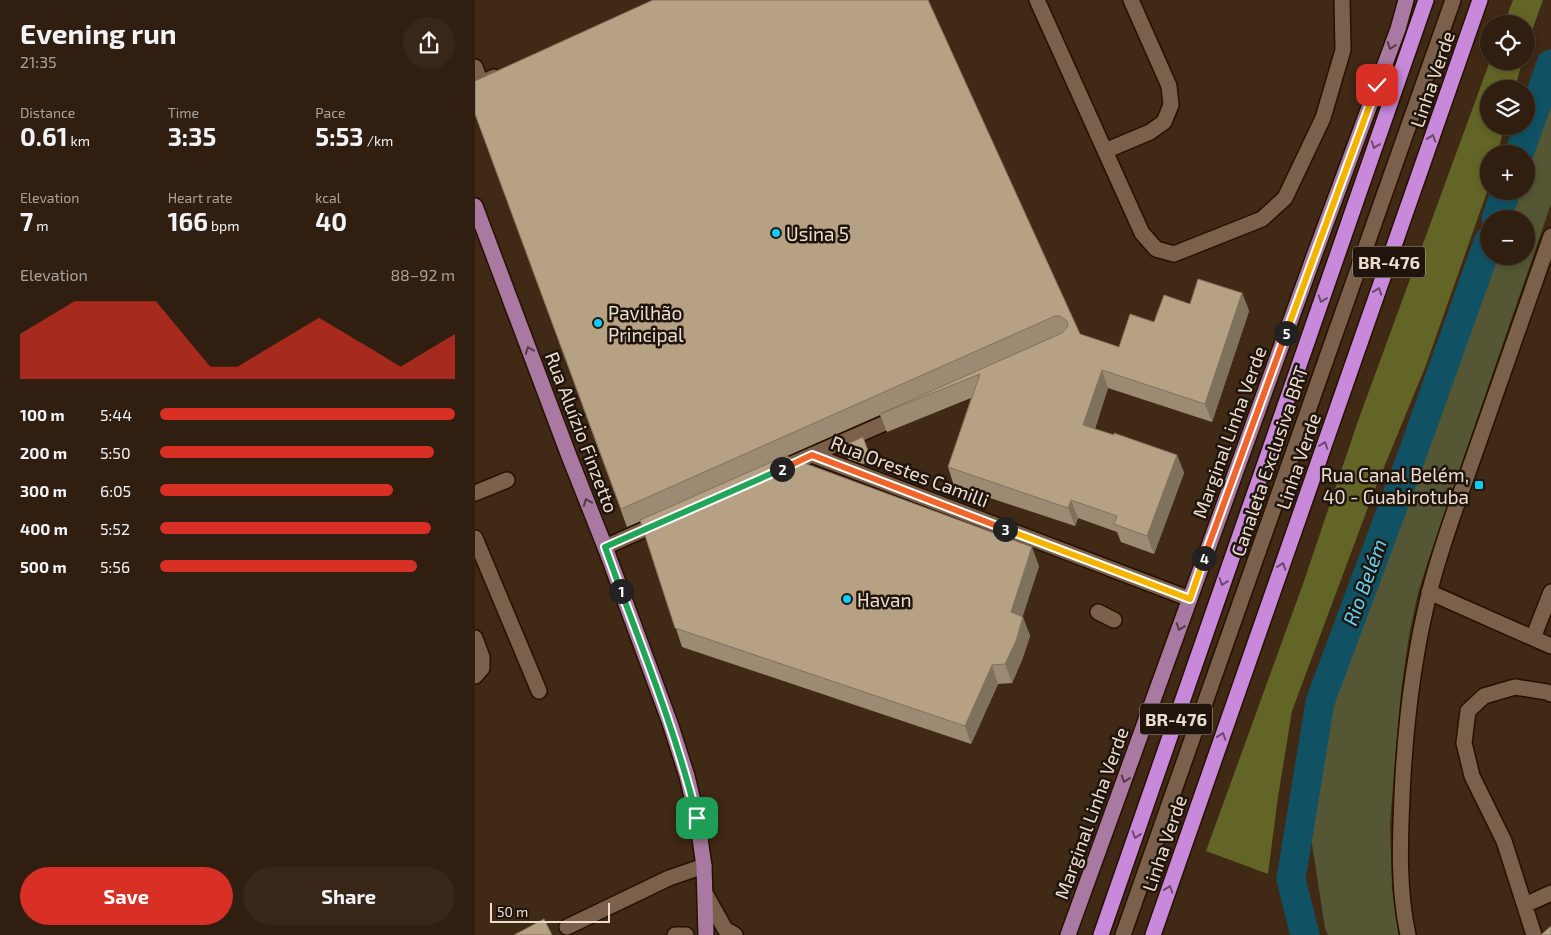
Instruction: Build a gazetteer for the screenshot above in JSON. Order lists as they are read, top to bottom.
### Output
{
  "streets": {
    "highway": ["Linha Verde", "BR-476"],
    "main road": ["Rua Aluízio Finzetto", "Marginal Linha Verde"],
    "street": ["Canaleta Exclusiva BRT", "Rua Orestes Camilli"]
  },
  "crossings": [
    ["Marginal Linha Verde", "Rua Orestes Camilli"]
  ],
  "one_way": ["Rua Aluízio Finzetto", "Marginal Linha Verde"],
  "water": ["Rio Belém"],
  "places": {
    "other": ["Usina 5", "Pavilhão Principal", "Havan"],
    "transit": ["Rua Canal Belém, 40 - Guabirotuba"]
  },
  "scale_bar": "50 m",
  "page": {
    "heading": ["Evening run", "21:35"],
    "map_buttons": ["+", "−"],
    "stats": [
      ["Distance", "0.61 km"],
      ["Time", "3:35"],
      ["Pace", "5:53 /km"],
      ["Elevation", "7 m"],
      ["Heart rate", "166 bpm"],
      ["kcal", "40"]
    ],
    "chart": ["Elevation", "88–92 m"],
    "pins": [
      "5",
      "2",
      "3",
      "4",
      "1"
    ],
    "list": [
      {
        "name": "100 m",
        "note": "5:44"
      },
      {
        "name": "200 m",
        "note": "5:50"
      },
      {
        "name": "300 m",
        "note": "6:05"
      },
      {
        "name": "400 m",
        "note": "5:52"
      },
      {
        "name": "500 m",
        "note": "5:56"
      }
    ],
    "buttons": ["Save", "Share"],
    "scale": "50 m"
  }
}
